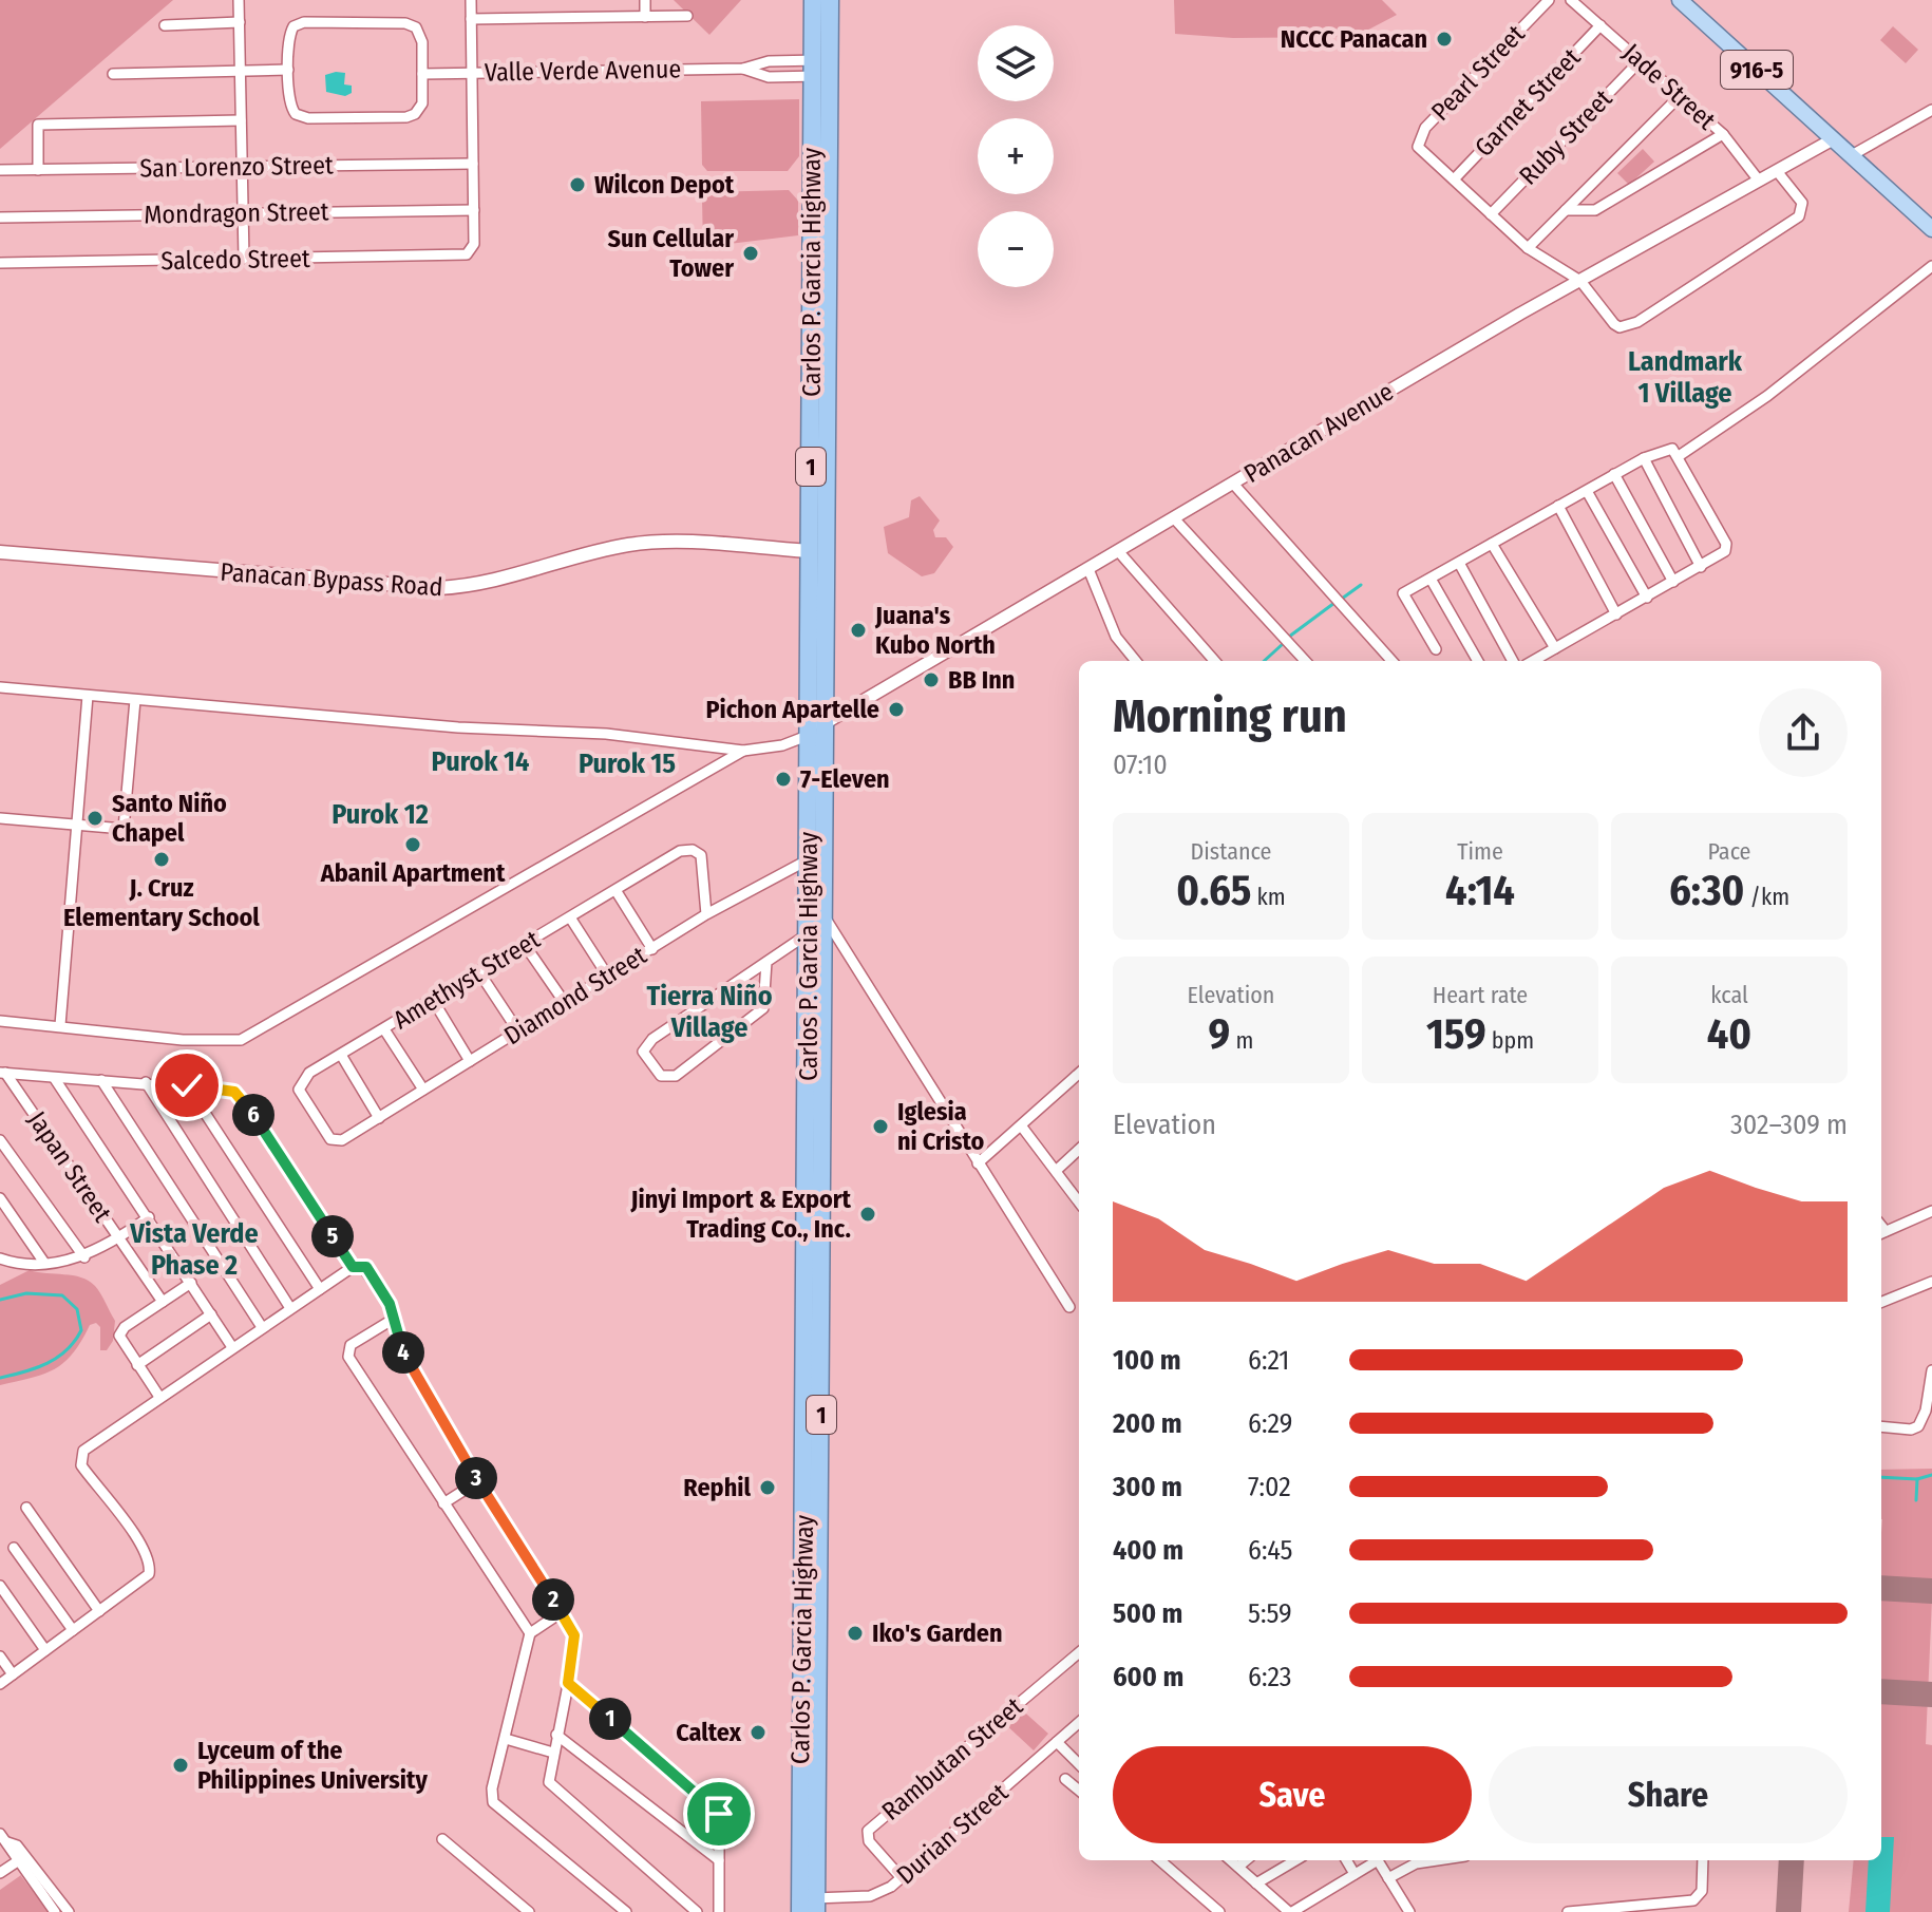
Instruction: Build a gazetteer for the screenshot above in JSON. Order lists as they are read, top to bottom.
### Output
{
  "streets": {
    "highway": ["Carlos P. Garcia Highway", "1"],
    "main road": ["916-5", "Panacan Bypass Road"],
    "street": [
      "Valle Verde Avenue",
      "Pearl Street",
      "Jade Street",
      "Garnet Street",
      "Ruby Street",
      "San Lorenzo Street",
      "Mondragon Street",
      "Salcedo Street",
      "Panacan Avenue",
      "Amethyst Street",
      "Diamond Street",
      "Japan Street",
      "Rambutan Street",
      "Durian Street"
    ]
  },
  "crossings": [
    ["916-5", "Panacan Avenue"],
    ["Valle Verde Avenue", "Carlos P. Garcia Highway"],
    ["Pearl Street", "Garnet Street"],
    ["Jade Street", "Garnet Street"],
    ["Jade Street", "Ruby Street"],
    ["Jade Street", "Panacan Avenue"],
    ["Mondragon Street", "Salcedo Street"],
    ["Carlos P. Garcia Highway", "Panacan Avenue"],
    ["Carlos P. Garcia Highway", "Panacan Bypass Road"],
    ["Carlos P. Garcia Highway", "Diamond Street"],
    ["Carlos P. Garcia Highway", "Durian Street"],
    ["Amethyst Street", "Diamond Street"],
    ["Rambutan Street", "Durian Street"]
  ],
  "districts": [
    "Landmark 1 Village",
    "Purok 14",
    "Purok 15",
    "Purok 12",
    "Tierra Niño Village",
    "Vista Verde Phase 2"
  ],
  "places": [
    "NCCC Panacan",
    "Wilcon Depot",
    "Sun Cellular Tower",
    "Juana's Kubo North",
    "BB Inn",
    "Pichon Apartelle",
    "7-Eleven",
    "Santo Niño Chapel",
    "Abanil Apartment",
    "J. Cruz Elementary School",
    "Iglesia ni Cristo",
    "Jinyi Import & Export Trading Co., Inc.",
    "Rephil",
    "Iko's Garden",
    "Caltex",
    "Lyceum of the Philippines University"
  ],
  "page": {
    "map_buttons": ["+", "−"],
    "heading": ["Morning run", "07:10"],
    "stats": [
      ["Distance", "0.65 km"],
      ["Time", "4:14"],
      ["Pace", "6:30 /km"],
      ["Elevation", "9 m"],
      ["Heart rate", "159 bpm"],
      ["kcal", "40"]
    ],
    "chart": ["Elevation", "302–309 m"],
    "pins": [
      "6",
      "5",
      "4",
      "3",
      "2",
      "1"
    ],
    "list": [
      {
        "name": "100 m",
        "note": "6:21"
      },
      {
        "name": "200 m",
        "note": "6:29"
      },
      {
        "name": "300 m",
        "note": "7:02"
      },
      {
        "name": "400 m",
        "note": "6:45"
      },
      {
        "name": "500 m",
        "note": "5:59"
      },
      {
        "name": "600 m",
        "note": "6:23"
      }
    ],
    "buttons": ["Save", "Share"]
  }
}
